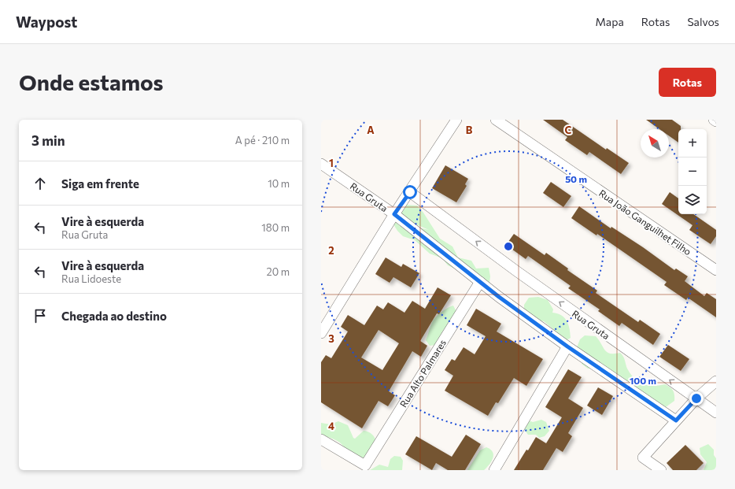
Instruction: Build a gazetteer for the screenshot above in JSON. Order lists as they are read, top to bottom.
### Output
{
  "streets": {
    "street": ["Rua Gruta", "Rua João Ganguilhet Filho", "Rua Alto Palmares"]
  },
  "crossings": [
    ["Rua Gruta", "Rua Alto Palmares"]
  ],
  "north": "top left",
  "page": {
    "header": "Waypost",
    "nav": ["Mapa", "Rotas", "Salvos"],
    "buttons": "Rotas",
    "title": "Onde estamos",
    "heading": ["3 min", "A pé · 210 m"],
    "map_buttons": ["+", "−"],
    "list": [
      ["Siga em frente", "10 m"],
      ["Vire à esquerda", "Rua Gruta", "180 m"],
      ["Vire à esquerda", "Rua Lidoeste", "20 m"],
      "Chegada ao destino"
    ]
  },
  "grid": {
    "columns": ["A", "B", "C"],
    "rows": [
      "1",
      "2",
      "3",
      "4"
    ]
  },
  "rings": ["50 m", "100 m"]
}
